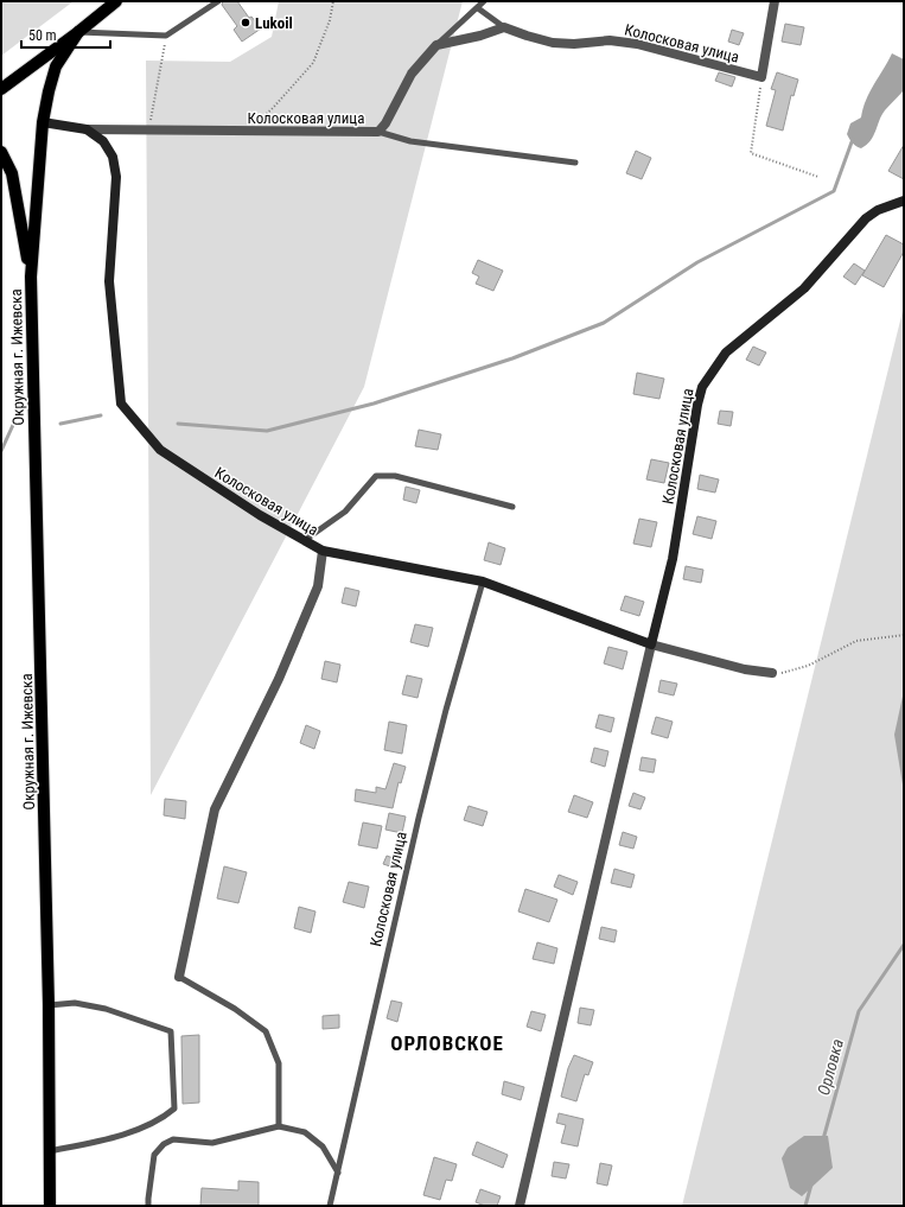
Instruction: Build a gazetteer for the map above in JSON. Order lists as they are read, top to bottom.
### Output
{
  "streets": {
    "main road": ["Окружная г. Ижевска"],
    "street": ["Колосковая улица"]
  },
  "crossings": [
    ["Колосковая улица", "Окружная г. Ижевска"]
  ],
  "districts": ["ОРЛОВСКОЕ"],
  "water": ["Орловка"],
  "places": ["Lukoil"],
  "scale_bar": "50 m"
}
